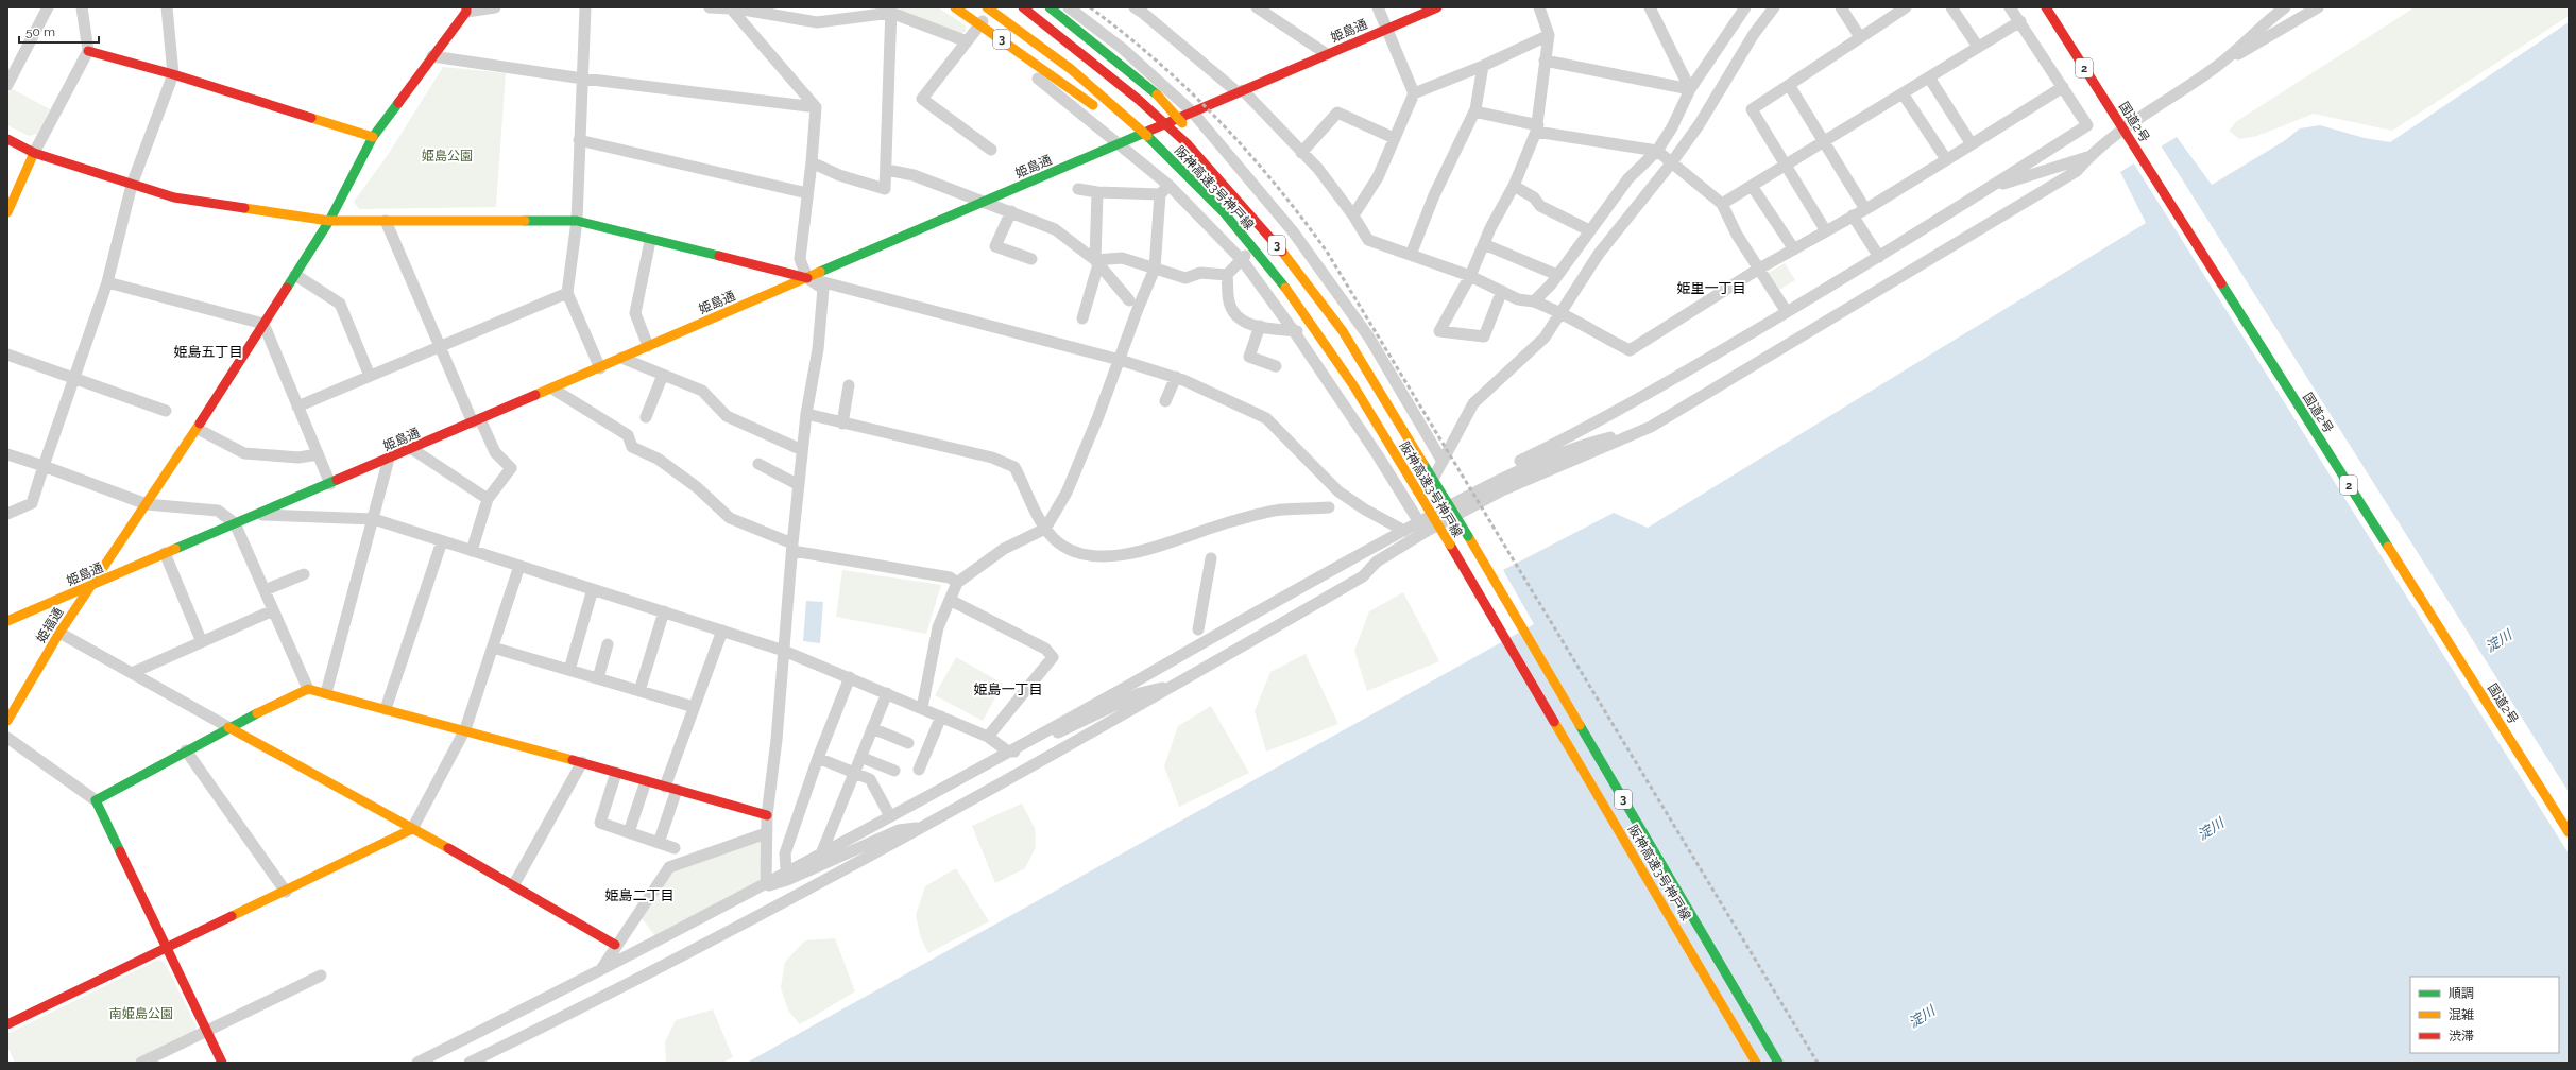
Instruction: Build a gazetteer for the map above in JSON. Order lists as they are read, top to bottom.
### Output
{
  "streets": {
    "main road": [
      "姫島通",
      "3",
      "2",
      "国道2号",
      "阪神高速3号神戸線",
      "姫福通"
    ]
  },
  "crossings": [
    ["姫島通", "姫福通"],
    ["3", "阪神高速3号神戸線"]
  ],
  "districts": [
    "姫里一丁目",
    "姫島五丁目",
    "姫島一丁目",
    "姫島二丁目"
  ],
  "water": ["淀川"],
  "parks": ["姫島公園", "南姫島公園"],
  "legend": ["順調", "混雑", "渋滞"],
  "scale_bar": "50 m"
}
